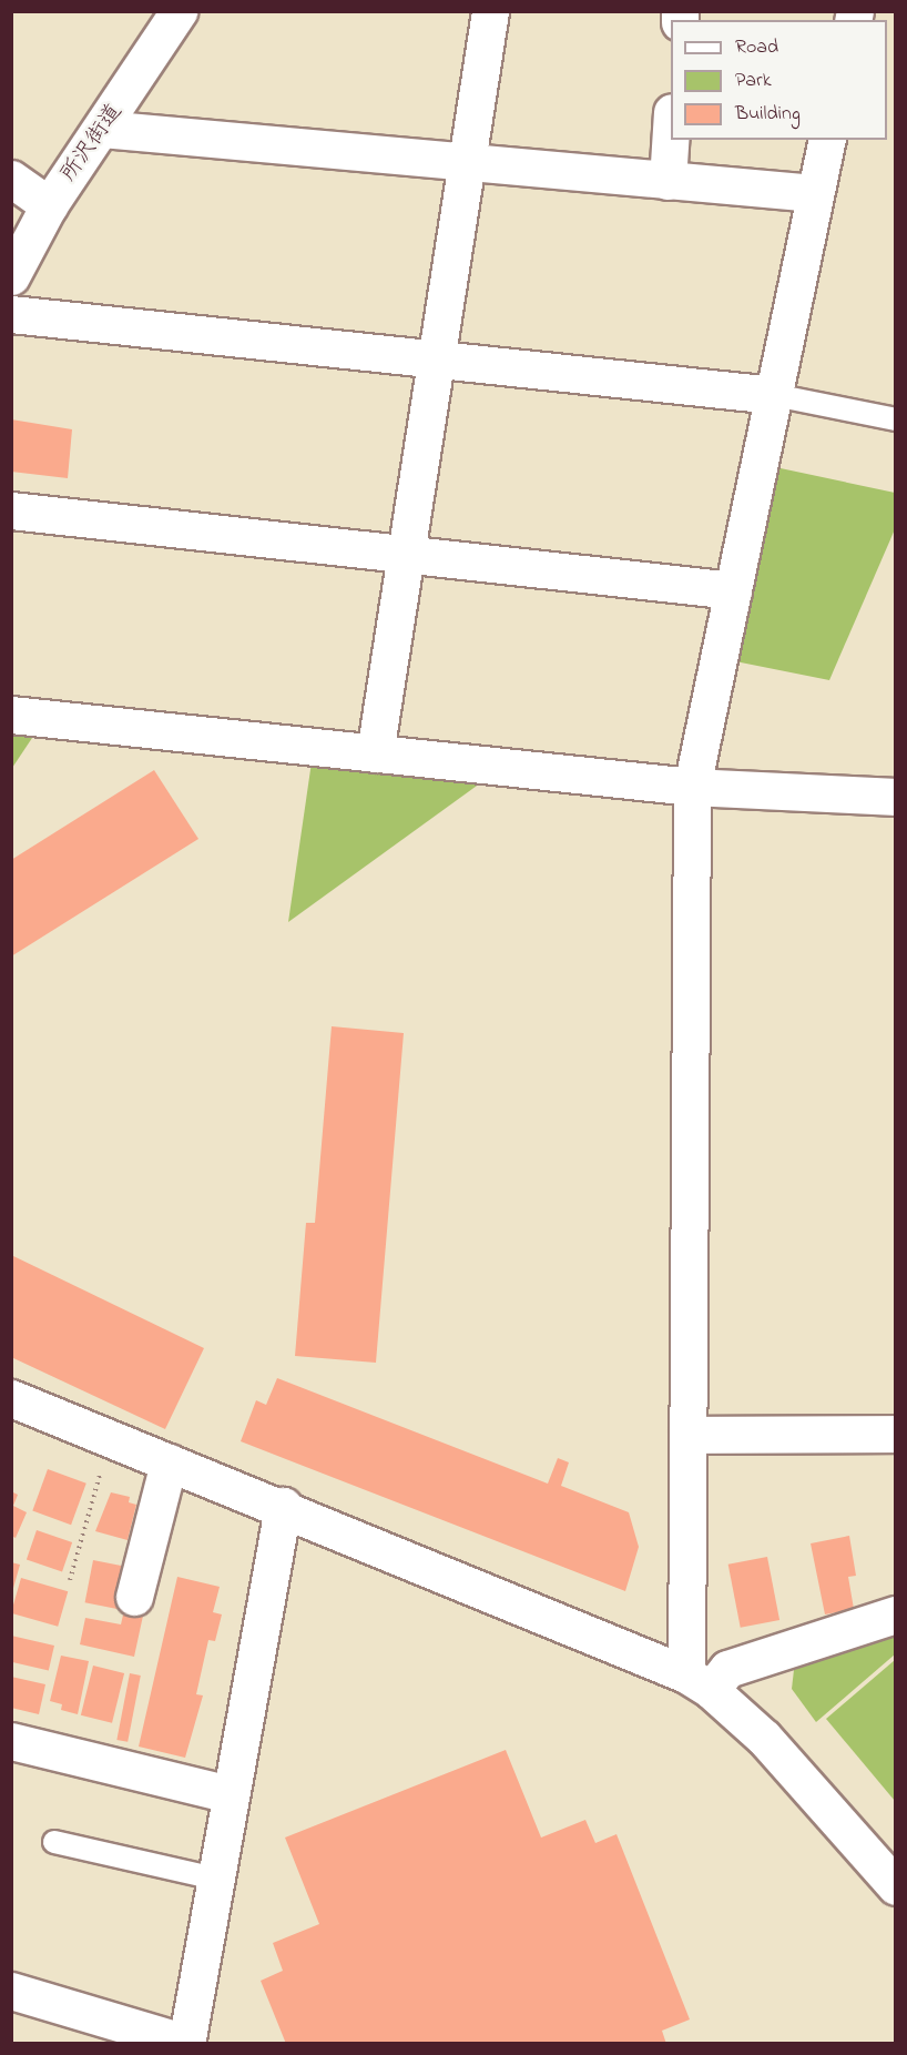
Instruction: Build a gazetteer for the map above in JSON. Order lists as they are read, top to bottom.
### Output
{
  "streets": {
    "street": ["所沢街道"]
  },
  "legend": ["Road", "Park", "Building"]
}
